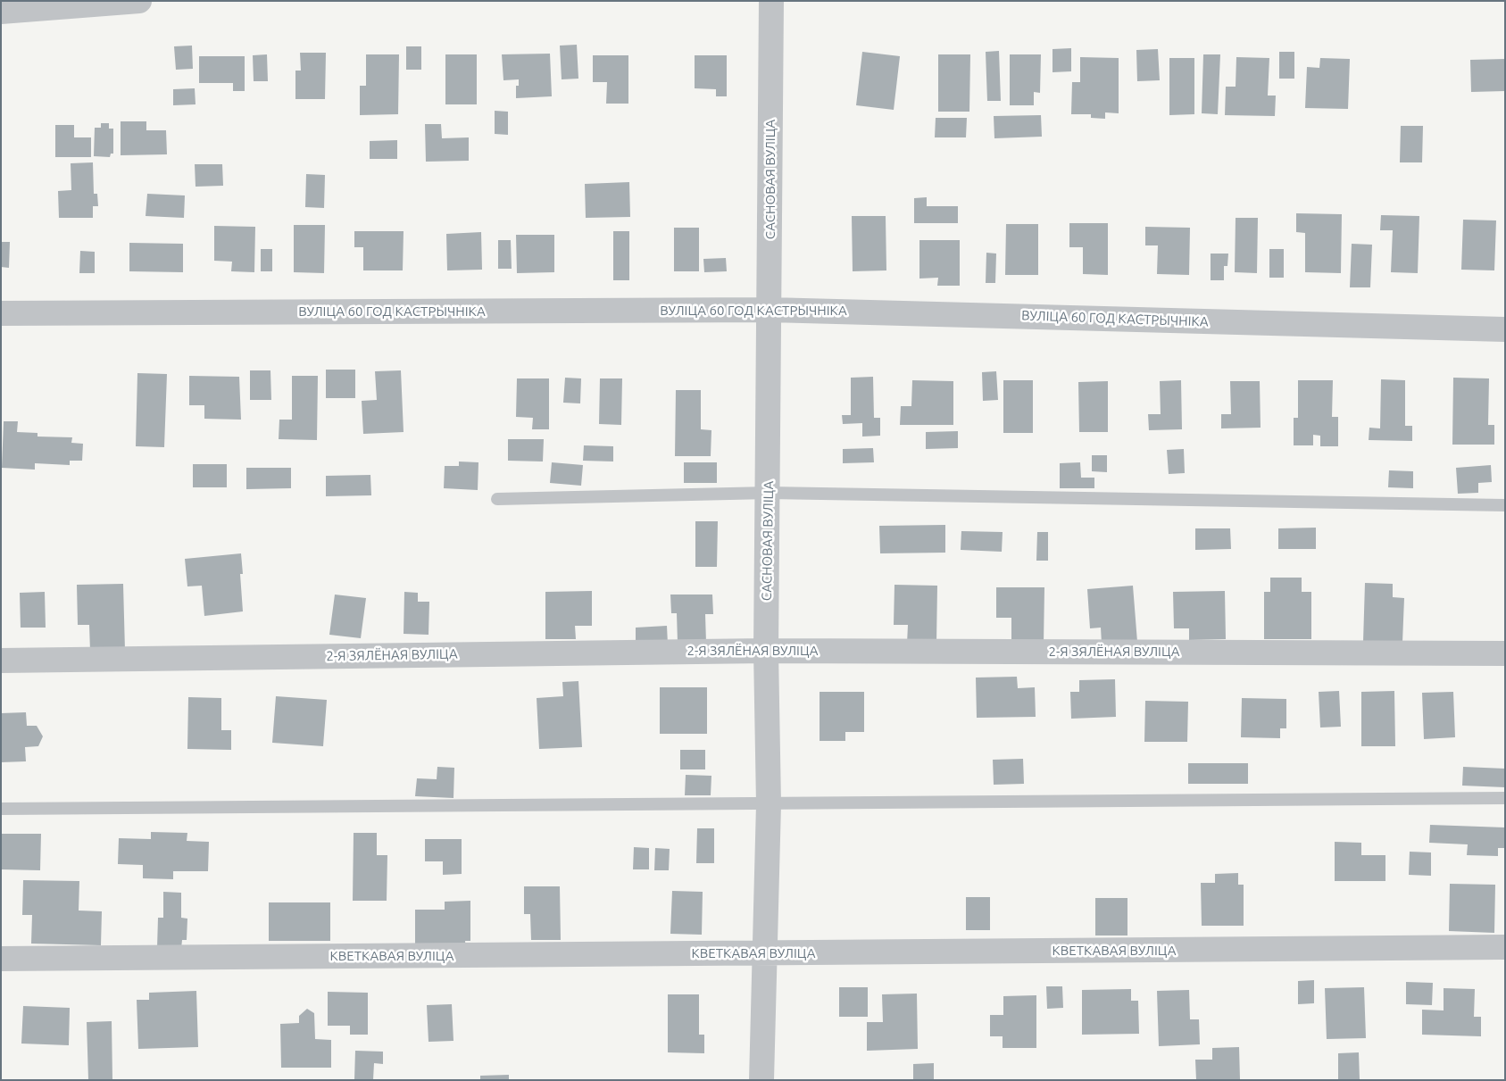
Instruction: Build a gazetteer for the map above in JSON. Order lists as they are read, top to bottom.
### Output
{
  "streets": {
    "street": [
      "САСНОВАЯ ВУЛІЦА",
      "ВУЛІЦА 60 ГОД КАСТРЫЧНІКА",
      "2-Я ЗЯЛЁНАЯ ВУЛІЦА",
      "КВЕТКАВАЯ ВУЛІЦА"
    ]
  },
  "crossings": [
    ["САСНОВАЯ ВУЛІЦА", "ВУЛІЦА 60 ГОД КАСТРЫЧНІКА"],
    ["САСНОВАЯ ВУЛІЦА", "2-Я ЗЯЛЁНАЯ ВУЛІЦА"],
    ["САСНОВАЯ ВУЛІЦА", "КВЕТКАВАЯ ВУЛІЦА"]
  ]
}
